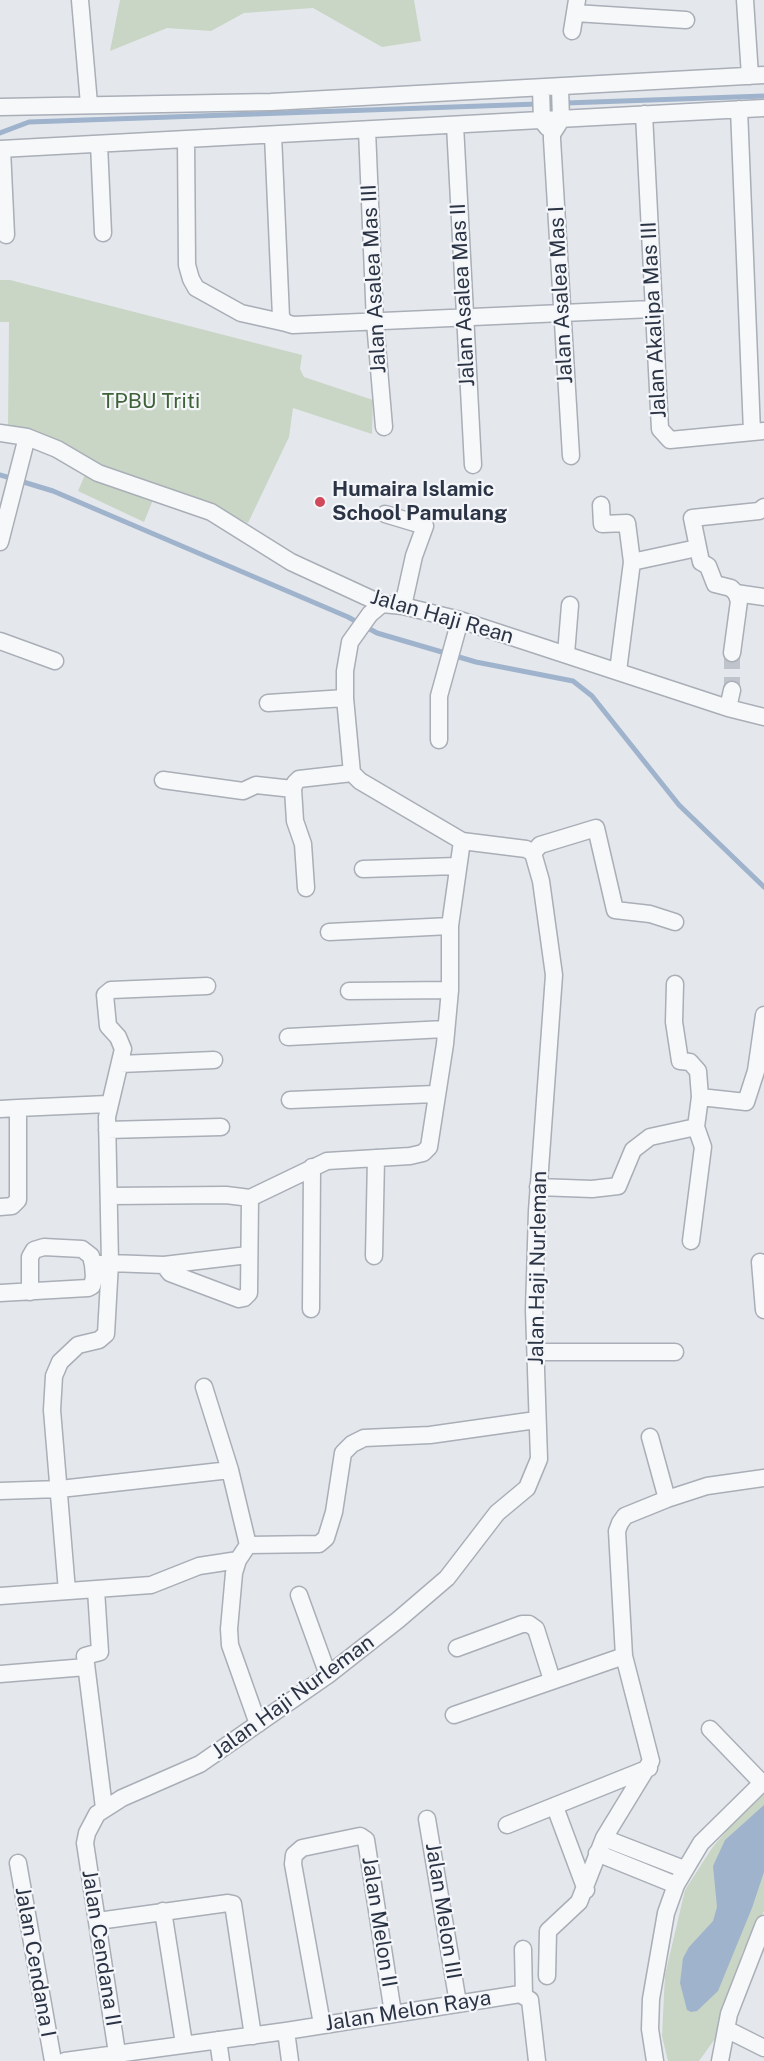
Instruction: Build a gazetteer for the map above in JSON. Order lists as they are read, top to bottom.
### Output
{
  "streets": {
    "street": [
      "Jalan Asalea Mas III",
      "Jalan Asalea Mas II",
      "Jalan Asalea Mas I",
      "Jalan Akalipa Mas III",
      "Jalan Haji Rean",
      "Jalan Haji Nurleman",
      "Jalan Melon III",
      "Jalan Melon II",
      "Jalan Cendana II",
      "Jalan Cendana I",
      "Jalan Melon Raya"
    ]
  },
  "crossings": [
    ["Jalan Haji Nurleman", "Jalan Cendana II"],
    ["Jalan Melon III", "Jalan Melon Raya"],
    ["Jalan Melon II", "Jalan Melon Raya"],
    ["Jalan Cendana II", "Jalan Melon Raya"]
  ],
  "parks": ["TPBU Triti"],
  "places": ["Humaira Islamic School Pamulang"]
}
